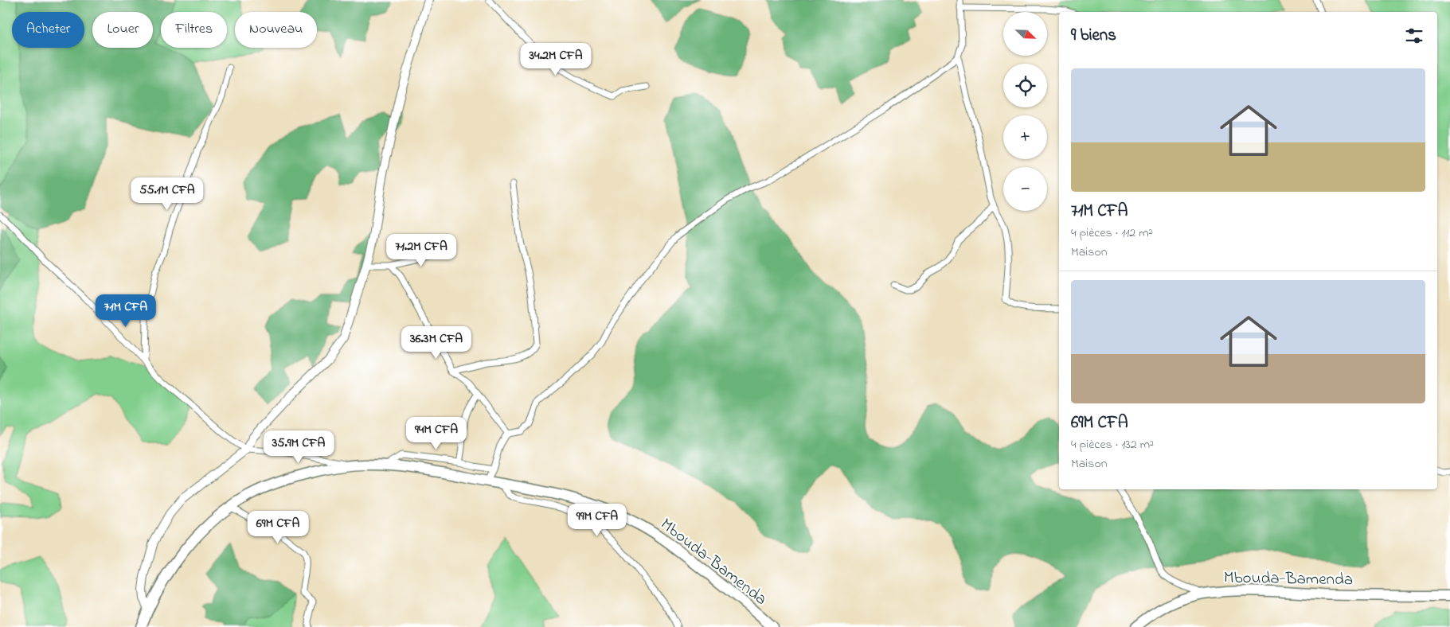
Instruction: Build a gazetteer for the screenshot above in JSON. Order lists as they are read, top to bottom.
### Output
{
  "streets": {
    "highway": ["Mbouda-Bamenda"]
  },
  "north": "bottom right",
  "page": {
    "map_buttons": ["+", "−"],
    "chip": [
      "Acheter",
      "Louer",
      "Filtres",
      "Nouveau"
    ],
    "heading": "9 biens",
    "price": [
      "34.2M CFA",
      "55.1M CFA",
      "71.2M CFA",
      "71M CFA",
      "36.3M CFA",
      "94M CFA",
      "35.9M CFA",
      "99M CFA",
      "69M CFA"
    ],
    "list": [
      {
        "name": "71M CFA",
        "note": "4 pièces · 112 m² · Maison"
      },
      {
        "name": "69M CFA",
        "note": "4 pièces · 132 m² · Maison"
      }
    ]
  }
}
